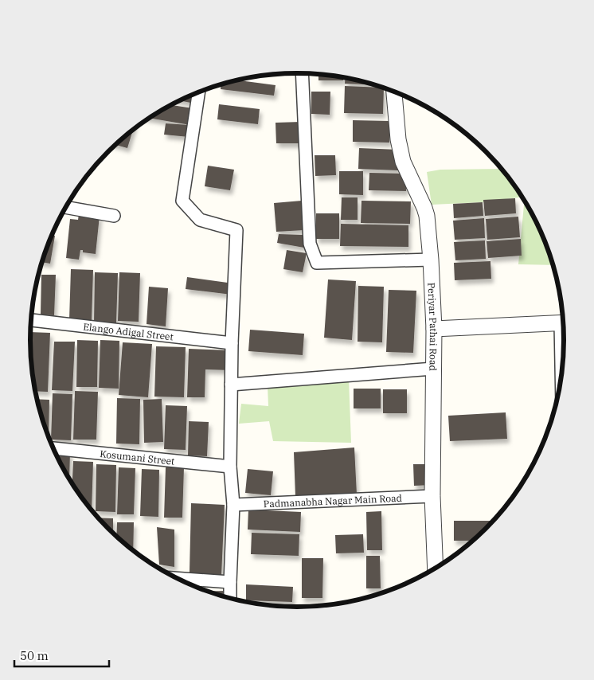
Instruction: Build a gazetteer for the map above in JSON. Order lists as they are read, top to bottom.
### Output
{
  "streets": {
    "street": [
      "Periyar Pathai Road",
      "Elango Adigal Street",
      "Kosumani Street",
      "Padmanabha Nagar Main Road"
    ]
  },
  "crossings": [
    ["Periyar Pathai Road", "Padmanabha Nagar Main Road"]
  ],
  "scale_bar": "50 m"
}
